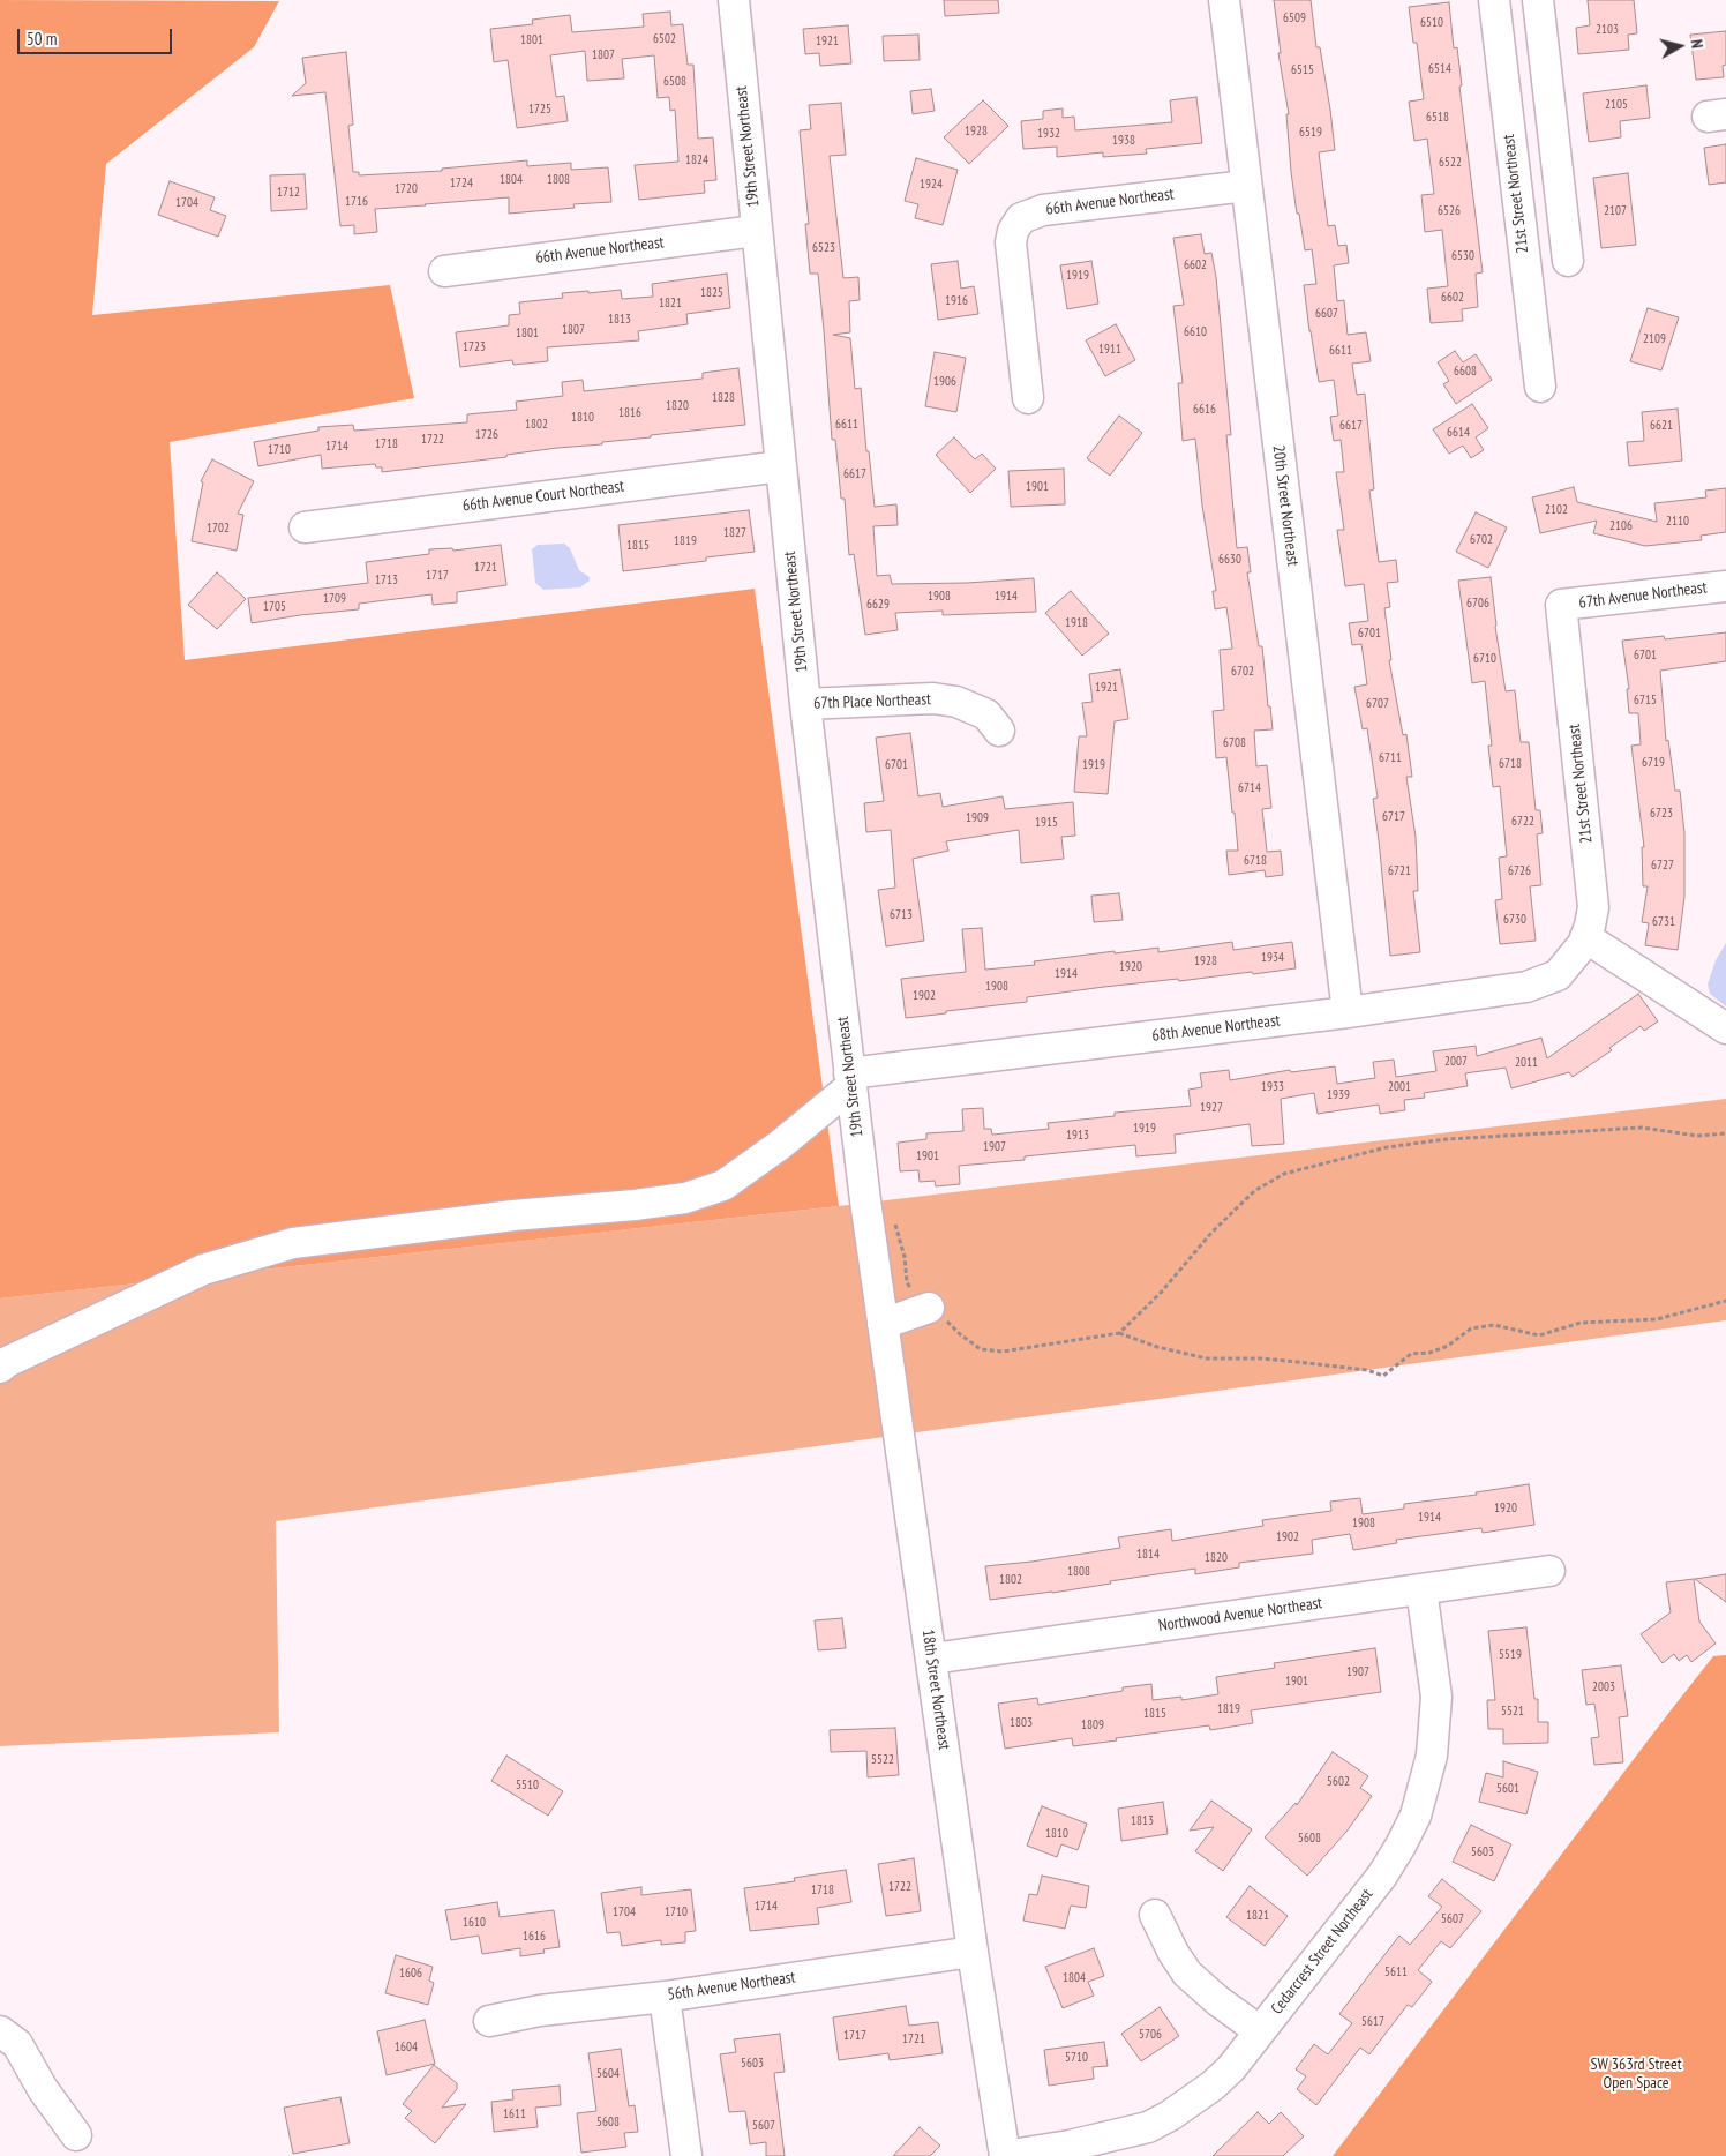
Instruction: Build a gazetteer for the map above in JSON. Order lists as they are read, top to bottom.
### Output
{
  "streets": {
    "street": [
      "19th Street Northeast",
      "21st Street Northeast",
      "66th Avenue Northeast",
      "66th Avenue Court Northeast",
      "20th Street Northeast",
      "67th Avenue Northeast",
      "67th Place Northeast",
      "68th Avenue Northeast",
      "Northwood Avenue Northeast",
      "18th Street Northeast",
      "Cedarcrest Street Northeast",
      "56th Avenue Northeast"
    ]
  },
  "crossings": [
    ["19th Street Northeast", "66th Avenue Northeast"],
    ["19th Street Northeast", "66th Avenue Court Northeast"],
    ["19th Street Northeast", "67th Place Northeast"],
    ["19th Street Northeast", "68th Avenue Northeast"],
    ["19th Street Northeast", "18th Street Northeast"],
    ["21st Street Northeast", "67th Avenue Northeast"],
    ["21st Street Northeast", "68th Avenue Northeast"],
    ["66th Avenue Northeast", "20th Street Northeast"],
    ["20th Street Northeast", "68th Avenue Northeast"],
    ["Northwood Avenue Northeast", "18th Street Northeast"],
    ["Northwood Avenue Northeast", "Cedarcrest Street Northeast"],
    ["18th Street Northeast", "Cedarcrest Street Northeast"],
    ["18th Street Northeast", "56th Avenue Northeast"]
  ],
  "parks": ["SW 363rd Street Open Space"],
  "house_numbers": [
    "6509",
    "6510",
    "2103",
    "6502",
    "1801",
    "1921",
    "1807",
    "6514",
    "6515",
    "6508",
    "2105",
    "1725",
    "6518",
    "1928",
    "6519",
    "1932",
    "1938",
    "1824",
    "6522",
    "1804",
    "1808",
    "1724",
    "1924",
    "1720",
    "1712",
    "1716",
    "1704",
    "6526",
    "2107",
    "6523",
    "6530",
    "6602",
    "1919",
    "1825",
    "6602",
    "1916",
    "1821",
    "6607",
    "1813",
    "1807",
    "6610",
    "1801",
    "2109",
    "1723",
    "1911",
    "6611",
    "6608",
    "1906",
    "1828",
    "1820",
    "6616",
    "1816",
    "1810",
    "1802",
    "6611",
    "6617",
    "6621",
    "6614",
    "1726",
    "1722",
    "1718",
    "1714",
    "1710",
    "6617",
    "1901",
    "2102",
    "2110",
    "2106",
    "1702",
    "1827",
    "6702",
    "1819",
    "1815",
    "6630",
    "1721",
    "1717",
    "1713",
    "1908",
    "1914",
    "1709",
    "6706",
    "6629",
    "1705",
    "1918",
    "6701",
    "6701",
    "6710",
    "6702",
    "1921",
    "6715",
    "6707",
    "6708",
    "6711",
    "6719",
    "6718",
    "6701",
    "1919",
    "6714",
    "6723",
    "6717",
    "1909",
    "6722",
    "1915",
    "6718",
    "6727",
    "6721",
    "6726",
    "6713",
    "6730",
    "6731",
    "1934",
    "1928",
    "1920",
    "1914",
    "1908",
    "1902",
    "2007",
    "2011",
    "1933",
    "2001",
    "1939",
    "1927",
    "1919",
    "1913",
    "1907",
    "1901",
    "1920",
    "1914",
    "1908",
    "1902",
    "1814",
    "1820",
    "1808",
    "1802",
    "5519",
    "1907",
    "1901",
    "2003",
    "1819",
    "5521",
    "1815",
    "1803",
    "1809",
    "5522",
    "5602",
    "5510",
    "5601",
    "1813",
    "1810",
    "5608",
    "5603",
    "1722",
    "1718",
    "1714",
    "1704",
    "1710",
    "1821",
    "5607",
    "1610",
    "1616",
    "5611",
    "1606",
    "1804",
    "5617",
    "5706",
    "1717",
    "1721",
    "1604",
    "5710",
    "5603",
    "5604",
    "1611",
    "5608",
    "5607"
  ],
  "scale_bar": "50 m",
  "north": "right"
}
